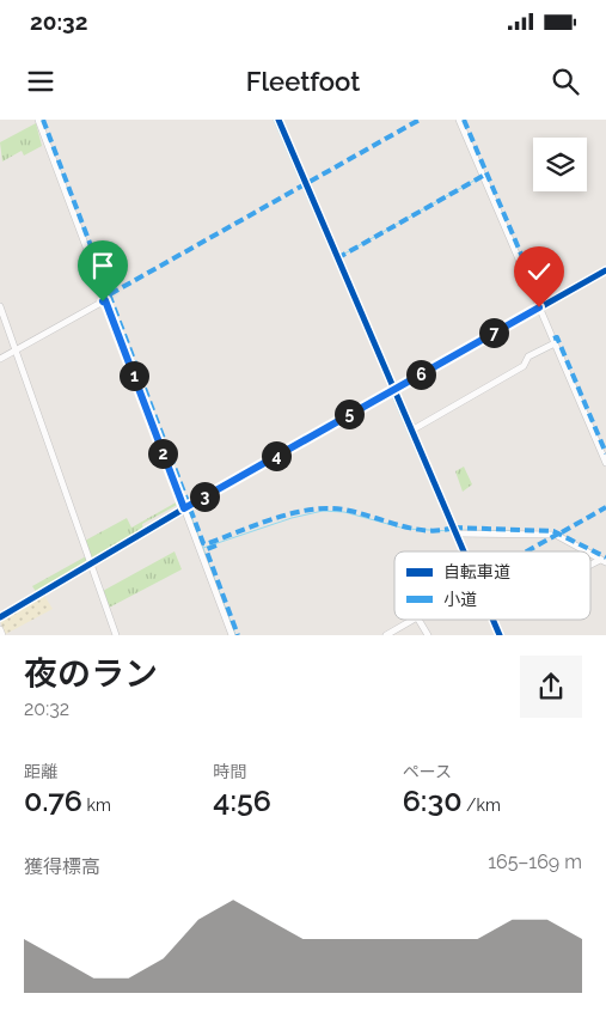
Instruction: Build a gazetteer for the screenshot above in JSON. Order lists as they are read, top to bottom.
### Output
{
  "legend": ["自転車道", "小道"],
  "page": {
    "status": "20:32",
    "header": "Fleetfoot",
    "pins": [
      "7",
      "6",
      "1",
      "5",
      "2",
      "4",
      "3"
    ],
    "heading": ["夜のラン", "20:32"],
    "stats": [
      ["距離", "0.76 km"],
      ["時間", "4:56"],
      ["ペース", "6:30 /km"]
    ],
    "chart": ["獲得標高", "165–169 m"]
  }
}
